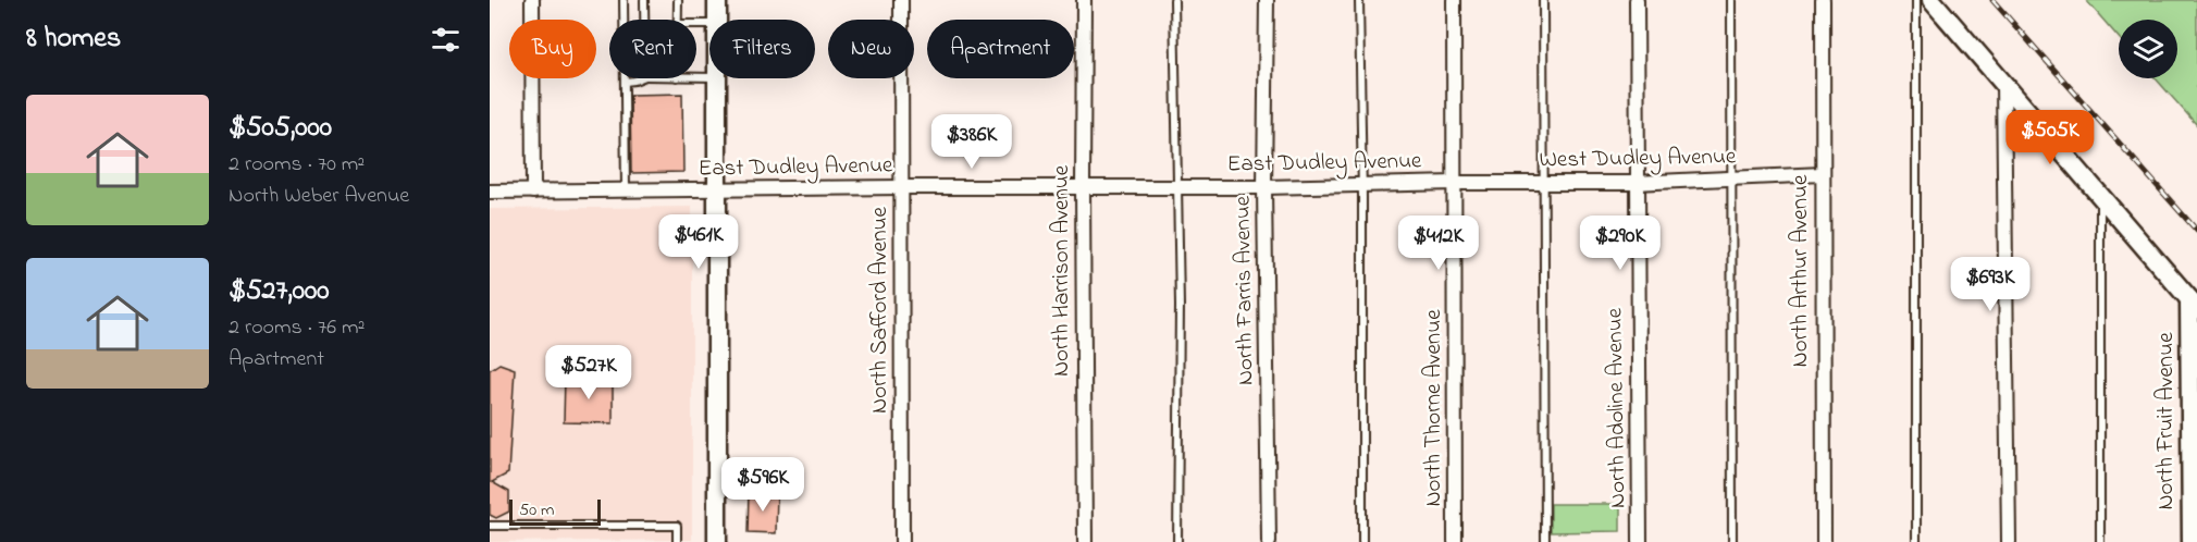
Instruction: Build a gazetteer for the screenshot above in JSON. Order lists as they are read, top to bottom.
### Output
{
  "streets": {
    "street": [
      "West Dudley Avenue",
      "East Dudley Avenue",
      "North Harrison Avenue",
      "North Arthur Avenue",
      "North Farris Avenue",
      "North Safford Avenue",
      "North Thorne Avenue",
      "North Adoline Avenue",
      "North Fruit Avenue"
    ]
  },
  "crossings": [
    ["West Dudley Avenue", "East Dudley Avenue"],
    ["West Dudley Avenue", "North Arthur Avenue"],
    ["West Dudley Avenue", "North Thorne Avenue"],
    ["West Dudley Avenue", "North Adoline Avenue"],
    ["East Dudley Avenue", "North Harrison Avenue"],
    ["East Dudley Avenue", "North Farris Avenue"],
    ["East Dudley Avenue", "North Safford Avenue"],
    ["East Dudley Avenue", "North Thorne Avenue"]
  ],
  "scale_bar": "50 m",
  "page": {
    "heading": "8 homes",
    "chip": [
      "Buy",
      "Rent",
      "Filters",
      "New",
      "Apartment"
    ],
    "list": [
      {
        "name": "$505,000",
        "note": "2 rooms · 70 m² · North Weber Avenue"
      },
      {
        "name": "$527,000",
        "note": "2 rooms · 76 m² · Apartment"
      }
    ],
    "price": [
      "$505K",
      "$386K",
      "$461K",
      "$412K",
      "$290K",
      "$693K",
      "$527K",
      "$596K"
    ],
    "scale": "50 m"
  }
}
